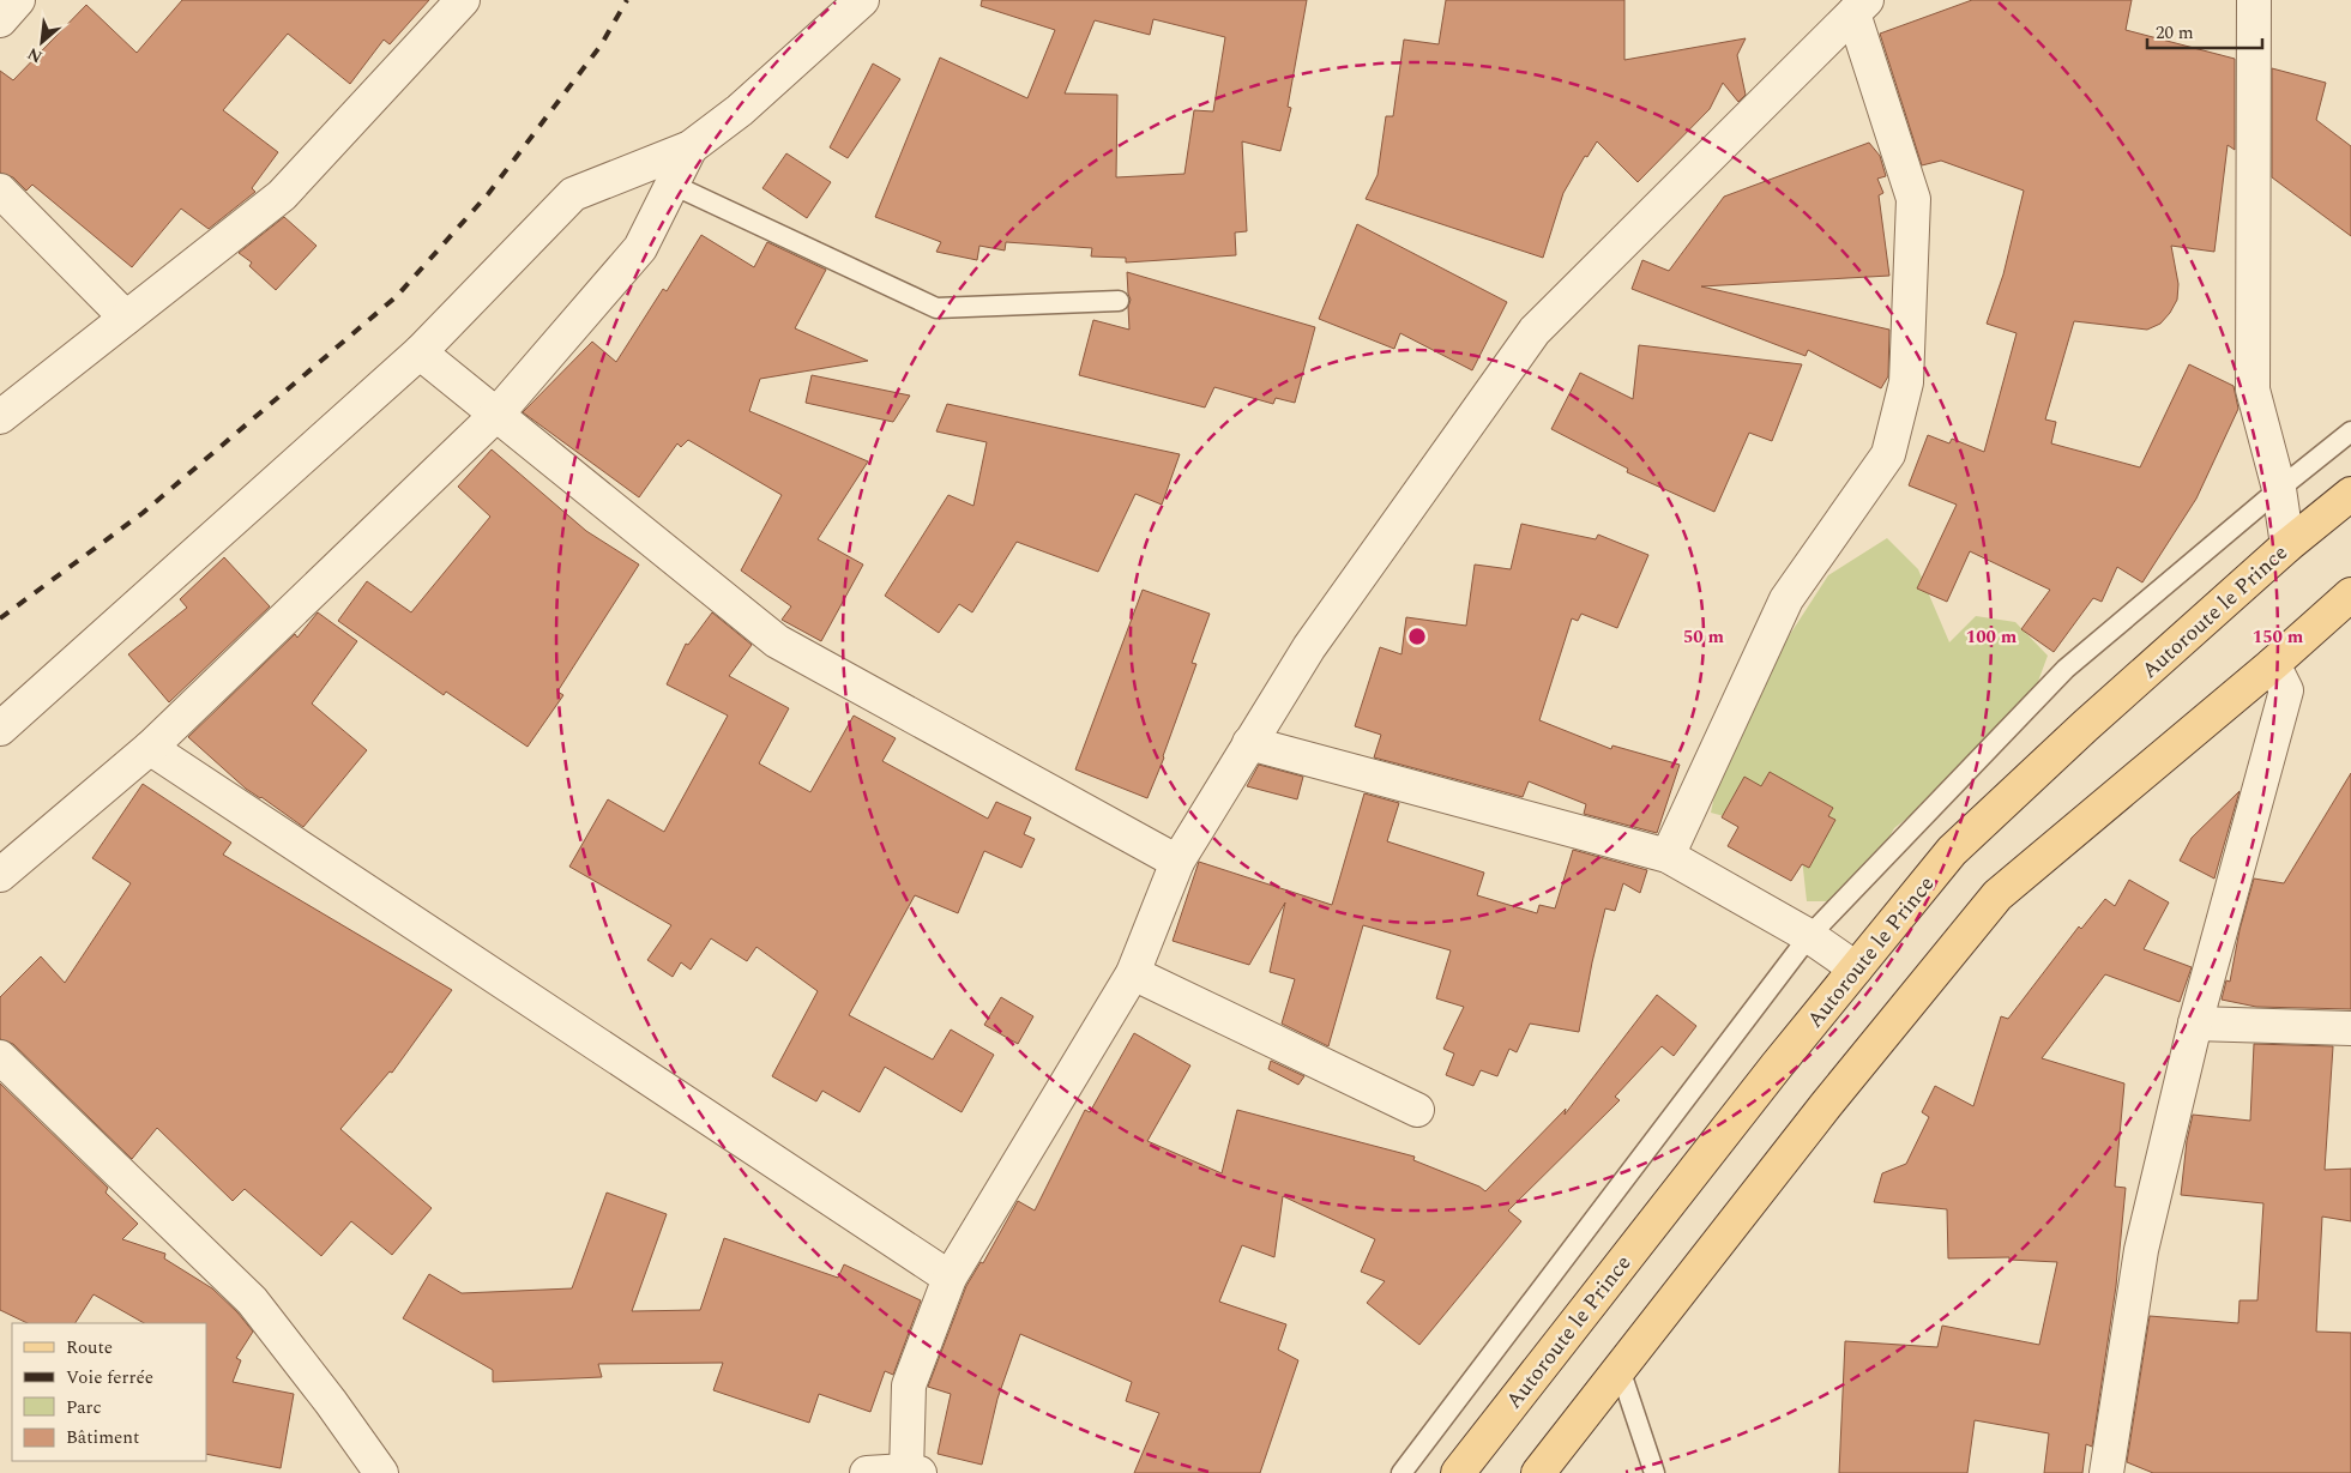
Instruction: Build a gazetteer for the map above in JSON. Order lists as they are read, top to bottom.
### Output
{
  "streets": {
    "main road": ["Autoroute le Prince"]
  },
  "legend": [
    "Route",
    "Voie ferrée",
    "Parc",
    "Bâtiment"
  ],
  "scale_bar": "20 m",
  "north": "bottom left",
  "rings": ["50 m", "100 m", "150 m"]
}
